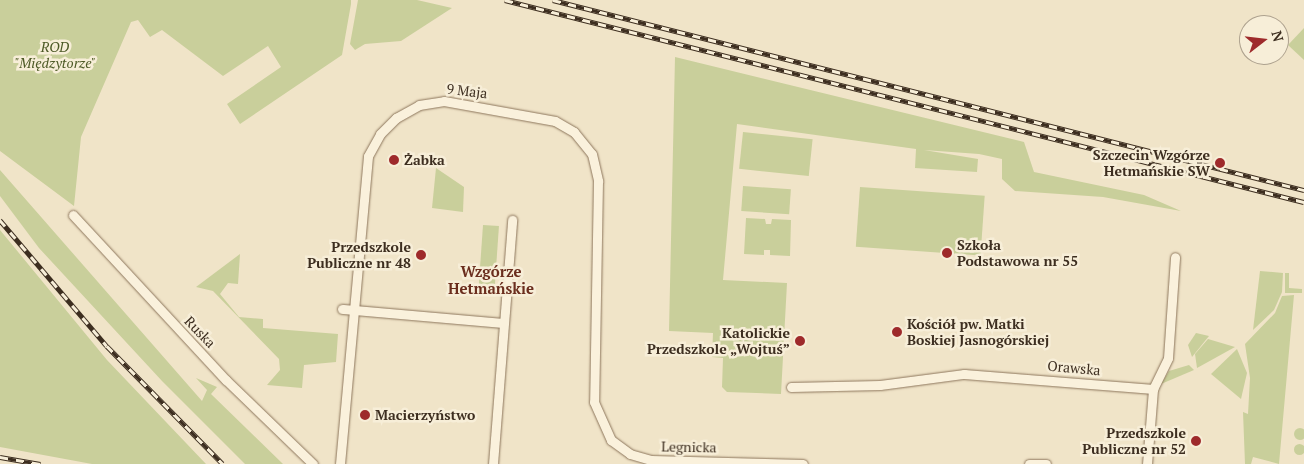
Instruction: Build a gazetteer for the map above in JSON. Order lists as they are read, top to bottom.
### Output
{
  "streets": {
    "street": [
      "9 Maja",
      "Ruska",
      "Orawska",
      "Legnicka"
    ]
  },
  "crossings": [
    ["9 Maja", "Legnicka"]
  ],
  "districts": ["Wzgórze Hetmańskie"],
  "parks": ["ROD \"Międzytorze\""],
  "places": [
    "Żabka",
    "Szczecin Wzgórze Hetmańskie SW",
    "Szkoła Podstawowa nr 55",
    "Przedszkole Publiczne nr 48",
    "Kościół pw. Matki Boskiej Jasnogórskiej",
    "Katolickie Przedszkole „Wojtuś”",
    "Macierzyństwo",
    "Przedszkole Publiczne nr 52"
  ],
  "north": "right"
}
